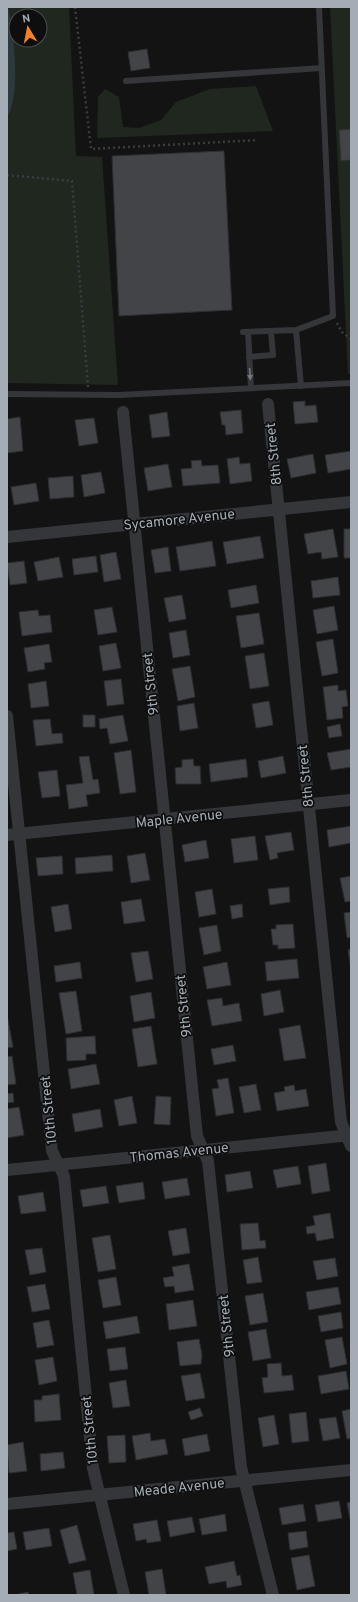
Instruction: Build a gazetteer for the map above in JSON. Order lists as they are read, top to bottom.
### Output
{
  "streets": {
    "street": [
      "8th Street",
      "Sycamore Avenue",
      "9th Street",
      "Maple Avenue",
      "10th Street",
      "Thomas Avenue",
      "Meade Avenue"
    ]
  },
  "crossings": [
    ["8th Street", "Sycamore Avenue"],
    ["8th Street", "Maple Avenue"],
    ["8th Street", "Thomas Avenue"],
    ["Sycamore Avenue", "9th Street"],
    ["9th Street", "Maple Avenue"],
    ["9th Street", "Thomas Avenue"],
    ["9th Street", "Meade Avenue"],
    ["Maple Avenue", "10th Street"],
    ["10th Street", "Thomas Avenue"],
    ["10th Street", "Meade Avenue"]
  ],
  "north": "top"
}
